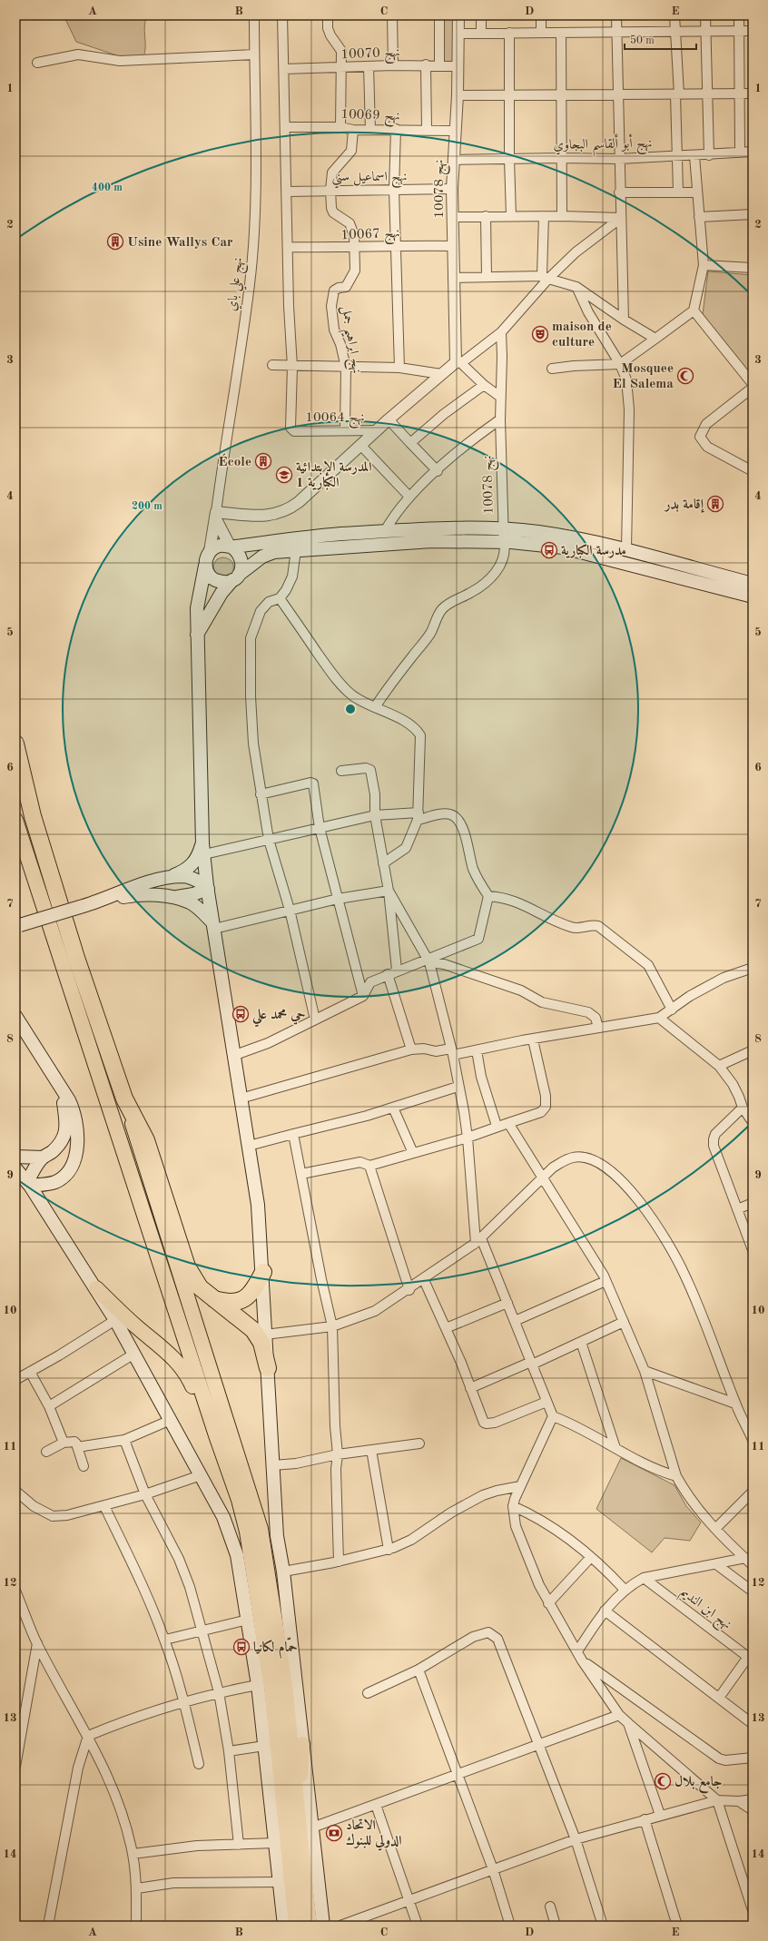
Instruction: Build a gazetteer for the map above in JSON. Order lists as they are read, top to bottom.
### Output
{
  "streets": {
    "street": [
      "نهج 10070",
      "نهج 10069",
      "نهج أبو ألقاسم البجاوي",
      "نهج اسماعيل سني",
      "نهج 10078",
      "نهج 10067",
      "نهج علي باي",
      "نهج ابراهيم جمل",
      "نهج 10064",
      "نهج ابن النديم"
    ]
  },
  "crossings": [
    ["نهج 10070", "نهج 10078"],
    ["نهج 10069", "نهج 10078"],
    ["نهج 10069", "نهج ابراهيم جمل"],
    ["نهج أبو ألقاسم البجاوي", "نهج 10078"],
    ["نهج اسماعيل سني", "نهج 10078"],
    ["نهج اسماعيل سني", "نهج ابراهيم جمل"],
    ["نهج 10078", "نهج 10067"],
    ["نهج 10067", "نهج ابراهيم جمل"],
    ["نهج ابراهيم جمل", "نهج 10064"]
  ],
  "places": {
    "building": ["Usine Wallys Car", "École", "إقامة بدر"],
    "theatre": ["maison de culture"],
    "mosque": ["Mosquee El Salema", "جامع بلال"],
    "school or university": ["المدرسة الإبتدائية الكبارية 1"],
    "bus stop": ["مدرسة الكبارية", "حي محمد علي", "حمّام لكانيا"],
    "bank": ["الاتحاد الدولي للبنوك"]
  },
  "scale_bar": "50 m",
  "grid": {
    "columns": [
      "A",
      "B",
      "C",
      "D",
      "E"
    ],
    "rows": [
      "1",
      "2",
      "3",
      "4",
      "5",
      "6",
      "7",
      "8",
      "9",
      "10",
      "11",
      "12",
      "13",
      "14"
    ]
  },
  "rings": ["400 m", "200 m"]
}
